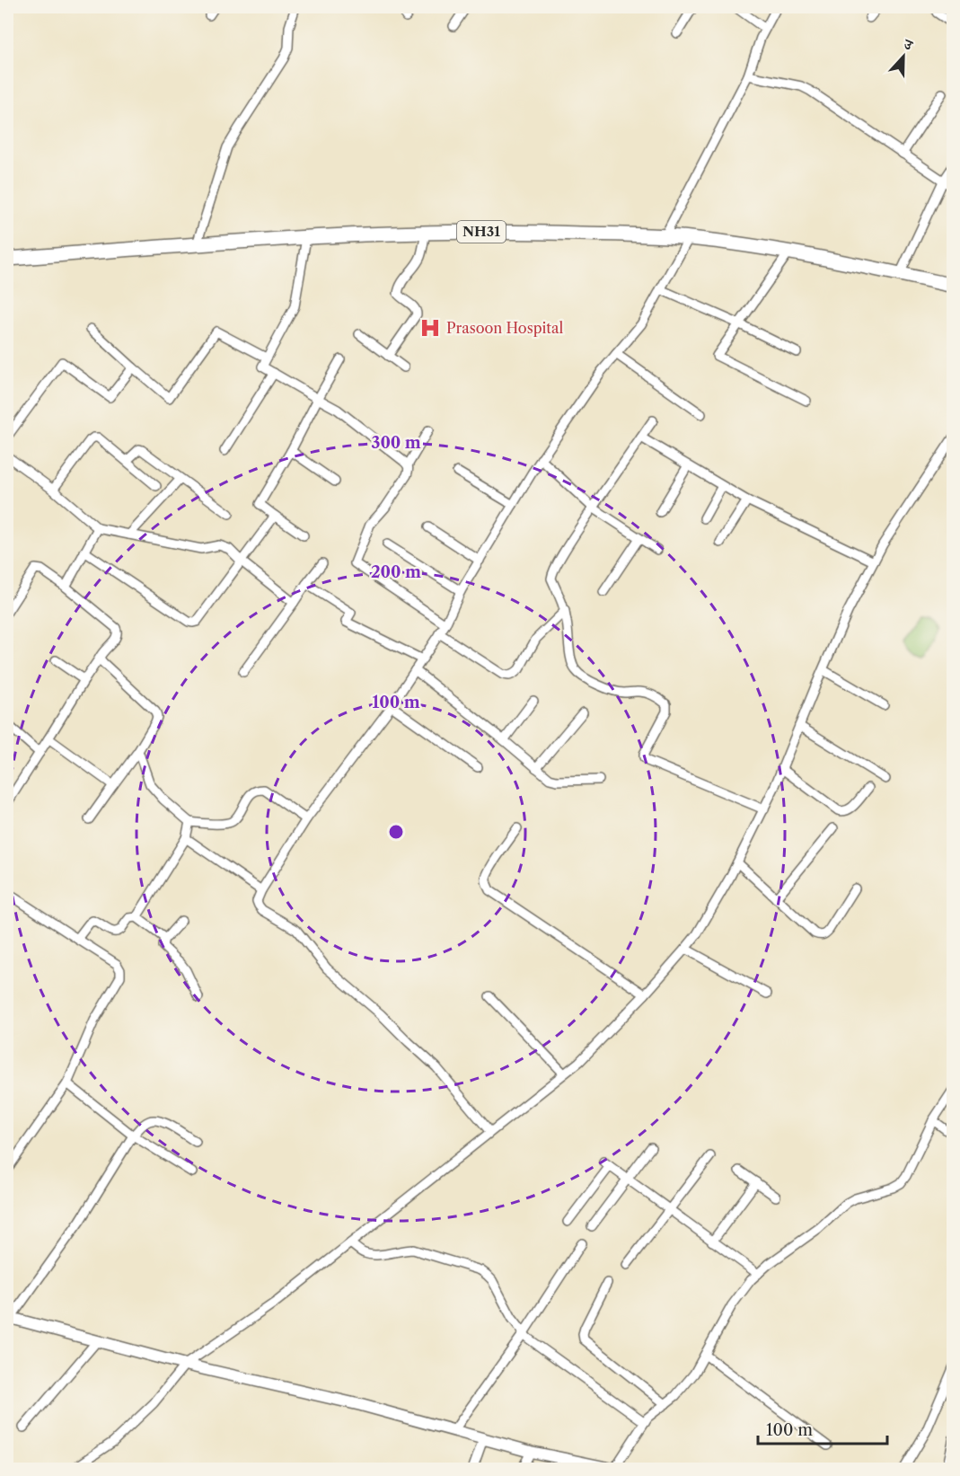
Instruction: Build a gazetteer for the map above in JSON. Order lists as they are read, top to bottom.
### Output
{
  "streets": {
    "highway": ["NH31"]
  },
  "places": {
    "hospital": ["Prasoon Hospital"]
  },
  "scale_bar": "100 m",
  "north": "top",
  "rings": ["300 m", "200 m", "100 m"]
}
